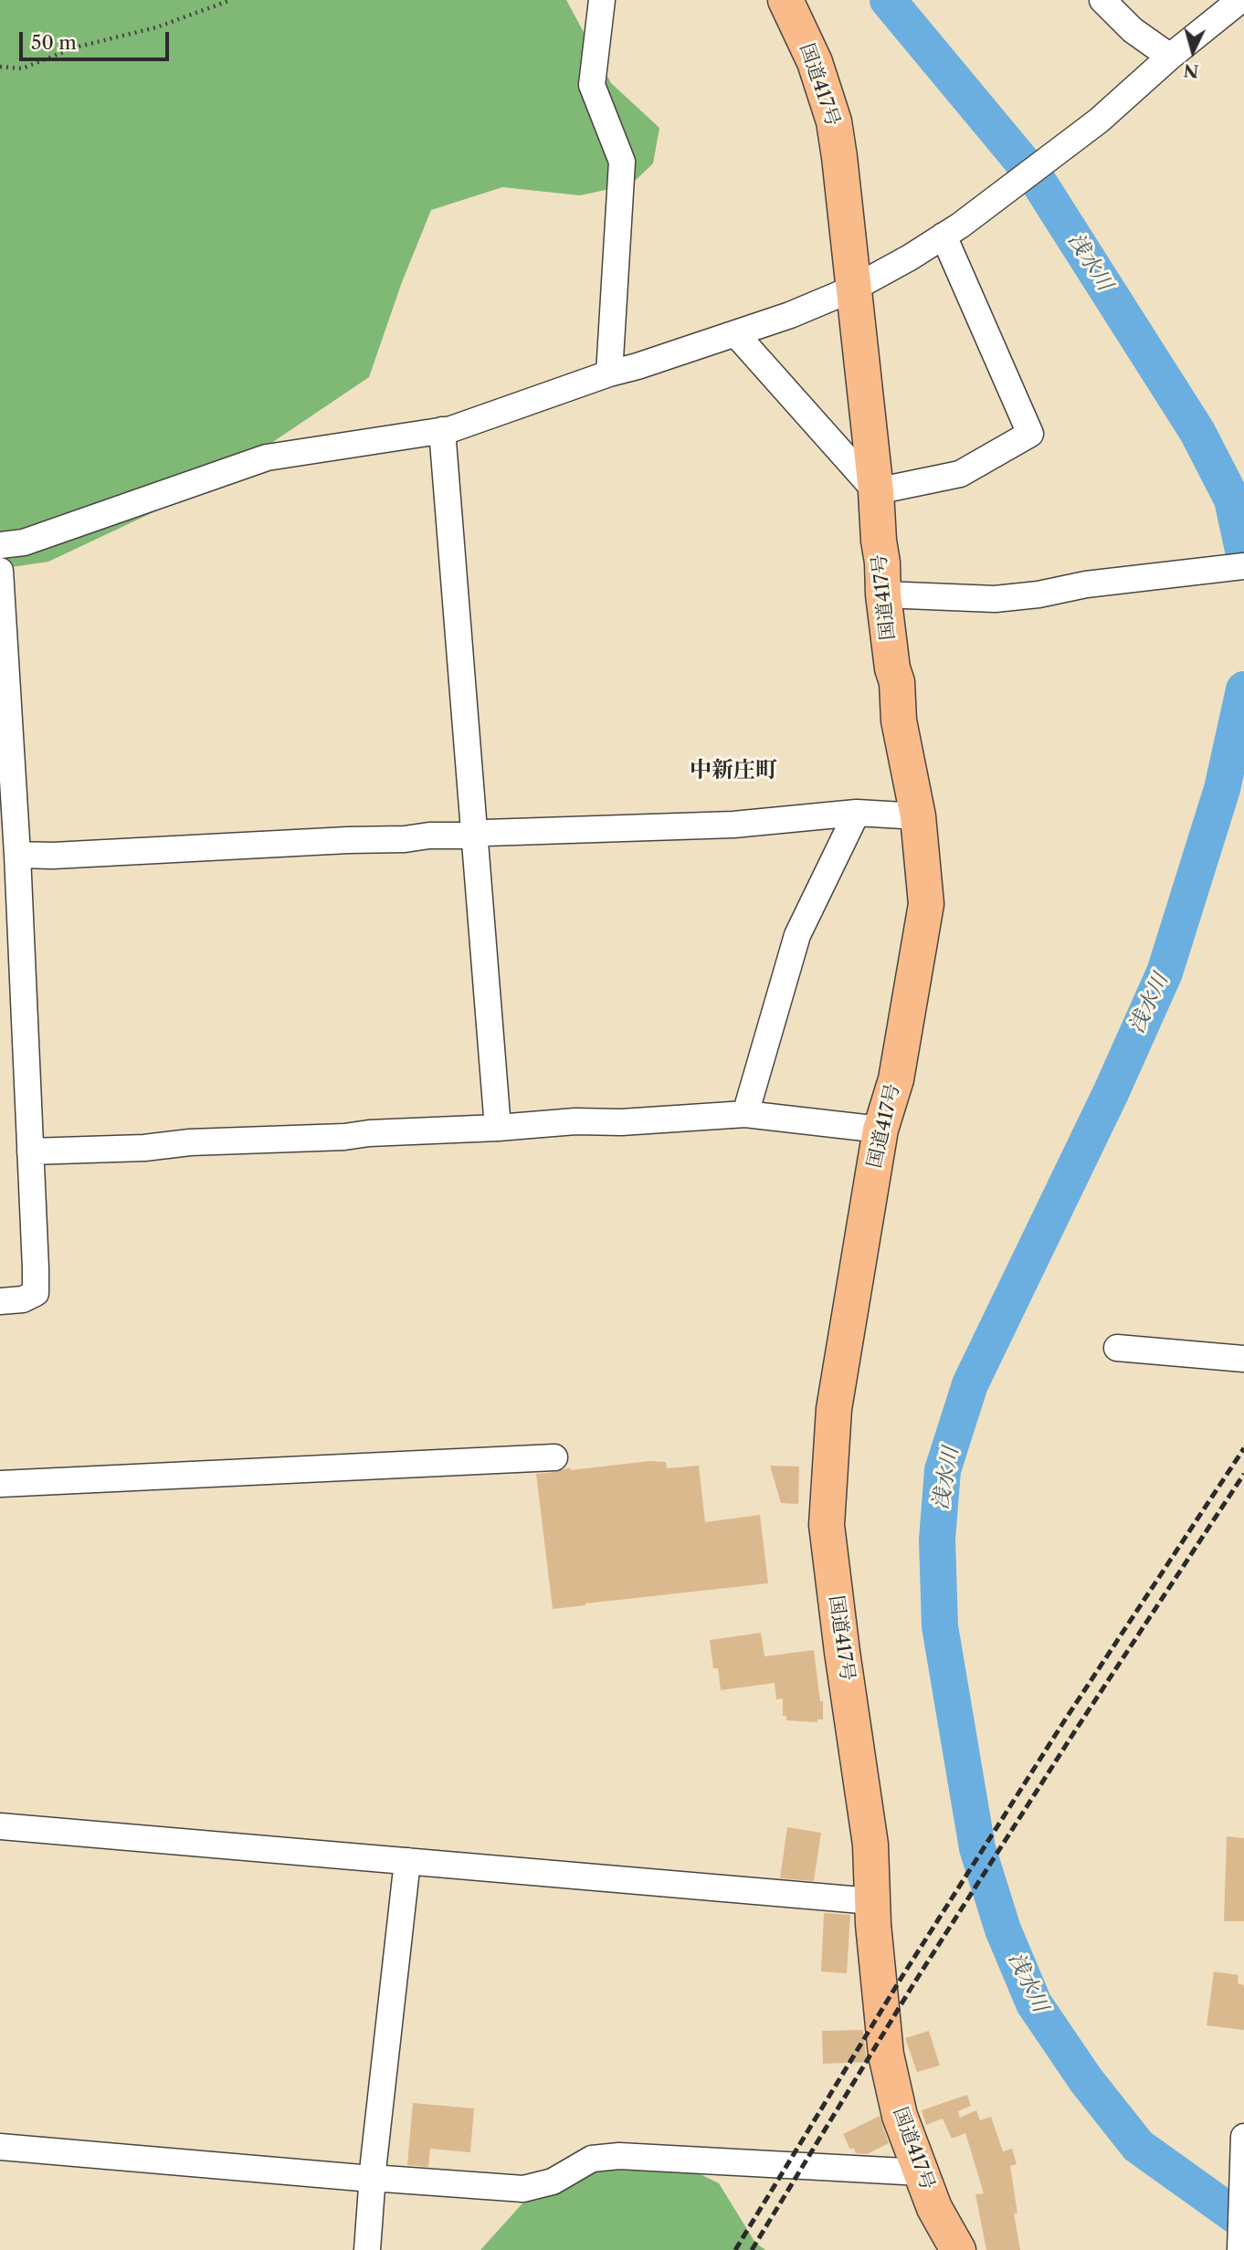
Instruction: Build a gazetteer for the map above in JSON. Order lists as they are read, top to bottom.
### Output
{
  "streets": {
    "highway": ["国道417号"]
  },
  "districts": ["中新庄町"],
  "water": ["浅水川"],
  "scale_bar": "50 m",
  "north": "bottom"
}
